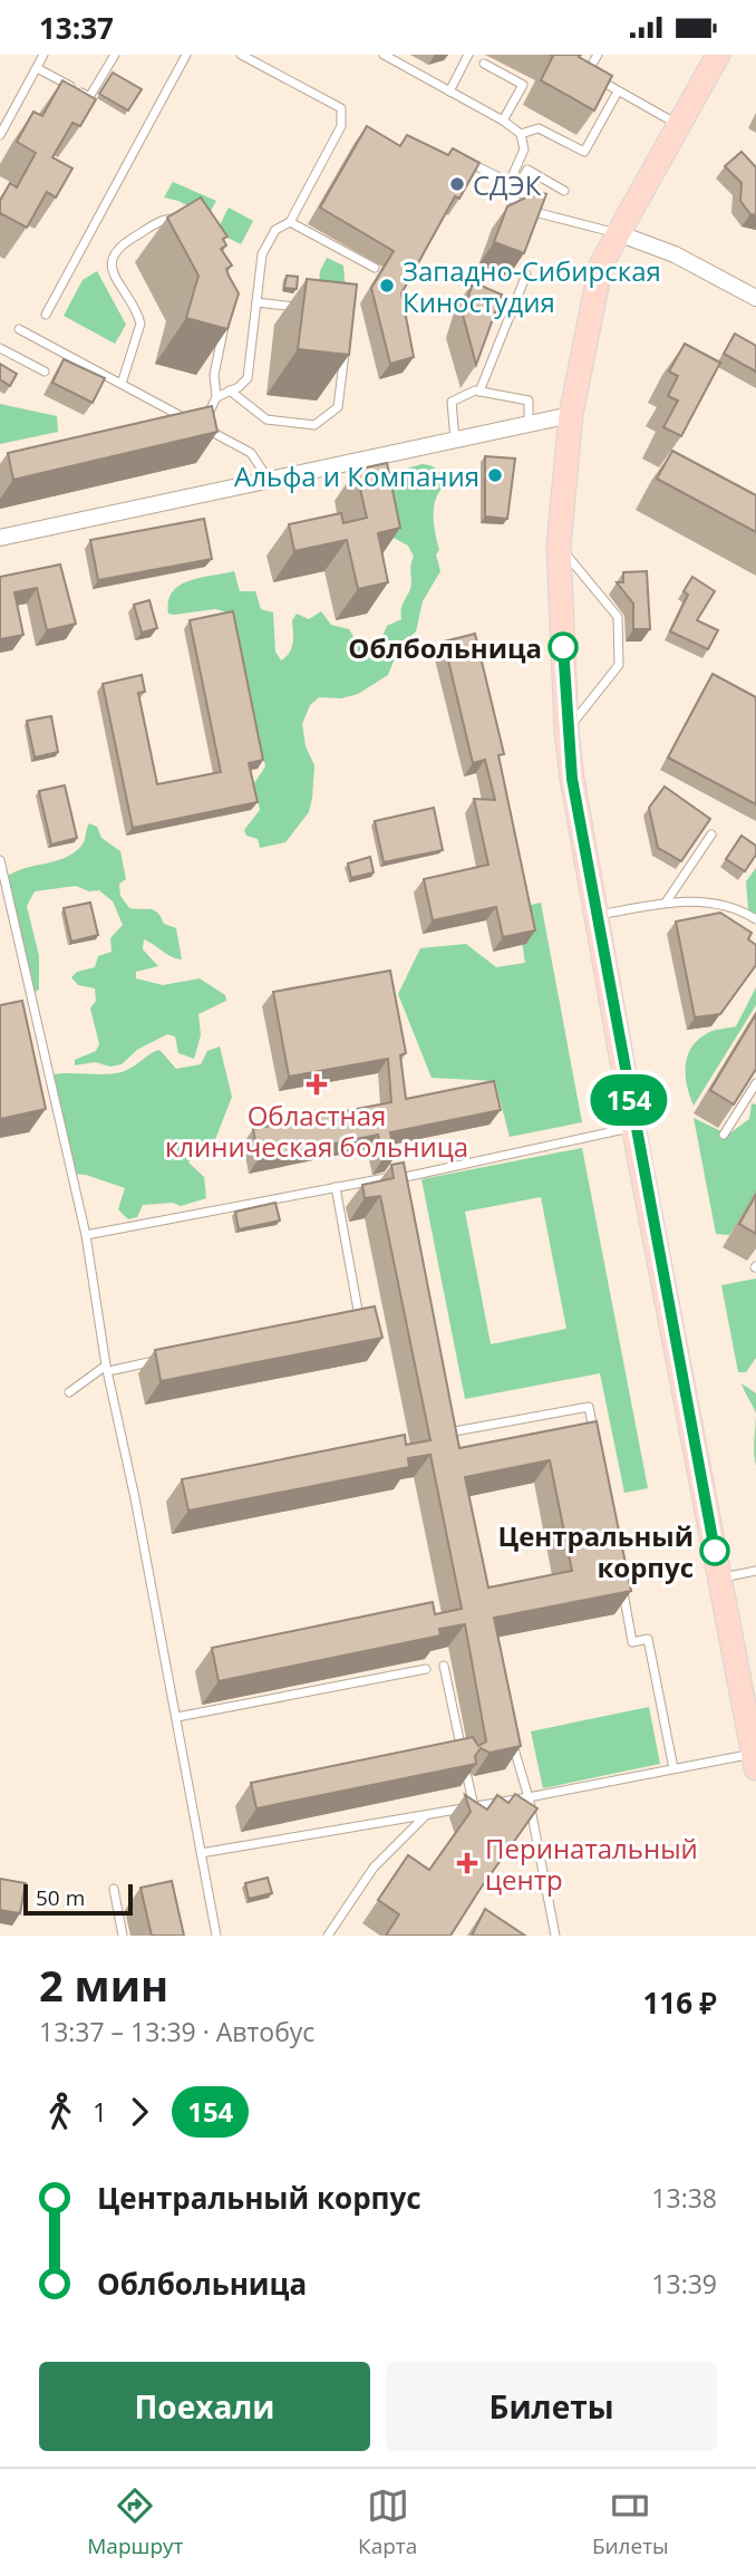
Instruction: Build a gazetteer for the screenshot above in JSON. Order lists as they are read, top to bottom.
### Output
{
  "places": {
    "other": [
      "СДЭК",
      "Западно-Сибирская Киностудия",
      "Альфа и Компания",
      "Облбольница",
      "Центральный корпус"
    ],
    "health": ["Областная клиническая больница", "Перинатальный центр"]
  },
  "lines": ["bus line 154"],
  "scale_bar": "50 m",
  "page": {
    "status": "13:37",
    "on_map": "154",
    "scale": "50 m",
    "heading": ["2 мин", "13:37 – 13:39 · Автобус", "116 ₽"],
    "legs": ["1", "154"],
    "list": [
      {
        "name": "Центральный корпус",
        "value": "13:38"
      },
      {
        "name": "Облбольница",
        "value": "13:39"
      }
    ],
    "buttons": ["Поехали", "Билеты"],
    "tabs": ["Маршрут", "Карта", "Билеты"]
  }
}
